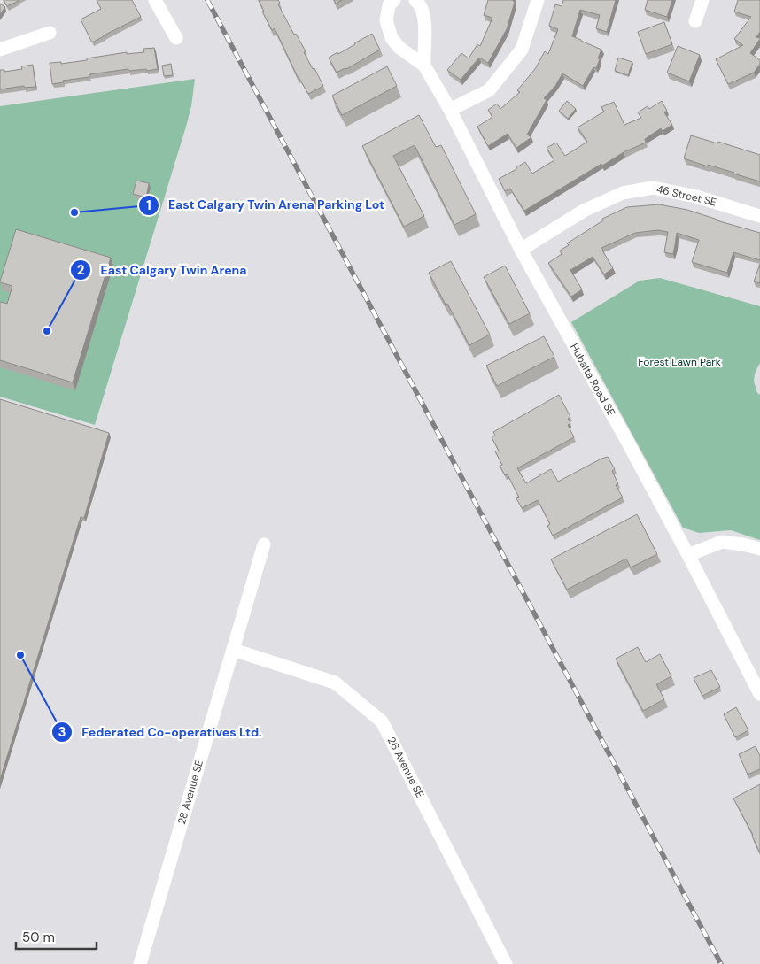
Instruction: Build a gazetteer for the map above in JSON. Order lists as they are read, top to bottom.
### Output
{
  "streets": {
    "street": [
      "46 Street SE",
      "Hubalta Road SE",
      "26 Avenue SE",
      "28 Avenue SE"
    ]
  },
  "crossings": [
    ["46 Street SE", "Hubalta Road SE"],
    ["26 Avenue SE", "28 Avenue SE"]
  ],
  "parks": ["Forest Lawn Park"],
  "places": ["East Calgary Twin Arena Parking Lot", "East Calgary Twin Arena", "Federated Co-operatives Ltd."],
  "scale_bar": "50 m"
}
